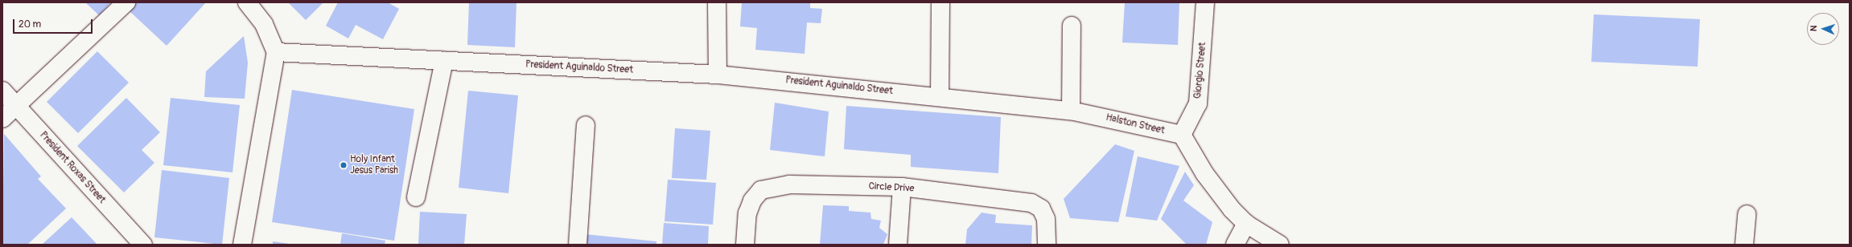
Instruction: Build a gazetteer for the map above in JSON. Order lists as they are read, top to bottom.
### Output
{
  "streets": {
    "street": [
      "President Aguinaldo Street",
      "Giorgio Street",
      "Halston Street",
      "President Roxas Street",
      "Circle Drive"
    ]
  },
  "crossings": [
    ["President Aguinaldo Street", "Halston Street"],
    ["Giorgio Street", "Halston Street"]
  ],
  "places": ["Holy Infant Jesus Parish"],
  "scale_bar": "20 m",
  "north": "left"
}
